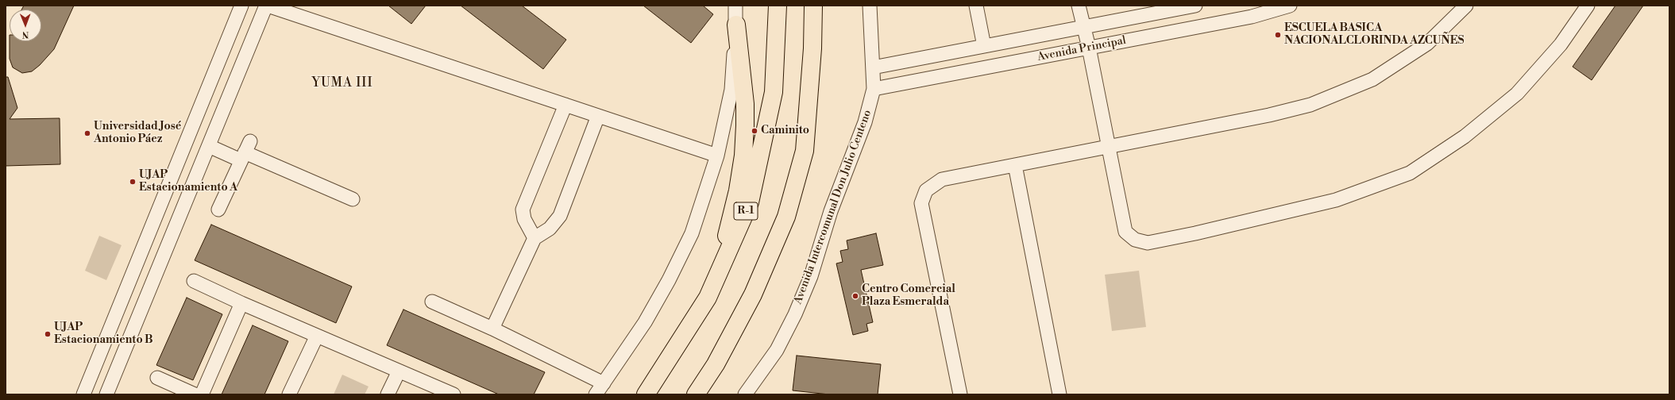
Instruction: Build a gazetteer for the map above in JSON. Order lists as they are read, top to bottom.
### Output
{
  "streets": {
    "main road": ["R-1"],
    "street": ["Avenida Principal", "Avenida Intercomunal Don Julio Centeno"]
  },
  "crossings": [
    ["Avenida Principal", "Avenida Intercomunal Don Julio Centeno"]
  ],
  "districts": ["YUMA III"],
  "places": [
    "ESCUELA BASICA NACIONALCLORINDA AZCUÑES",
    "Caminito",
    "Universidad José Antonio Páez",
    "UJAP Estacionamiento A",
    "Centro Comercial Plaza Esmeralda",
    "UJAP Estacionamiento B"
  ],
  "north": "bottom"
}
